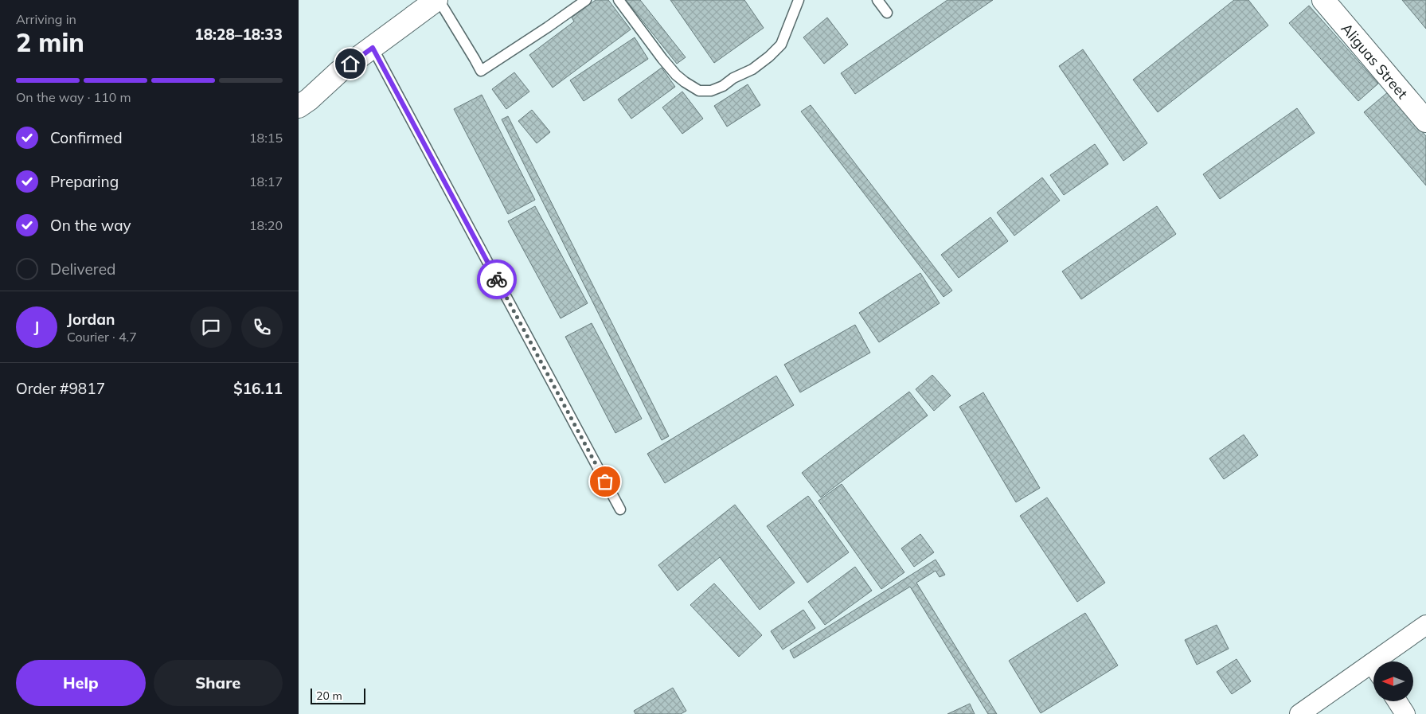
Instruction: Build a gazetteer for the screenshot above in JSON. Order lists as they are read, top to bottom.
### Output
{
  "streets": {
    "main road": ["Aliguas Street"]
  },
  "scale_bar": "20 m",
  "north": "left",
  "page": {
    "heading": ["2 min", "Arriving in", "18:28–18:33"],
    "panel": [
      "Jordan",
      "Courier · 4.7",
      "Order #9817",
      "$16.11"
    ],
    "bar": "On the way · 110 m",
    "list": [
      ["Confirmed", "18:15"],
      ["Preparing", "18:17"],
      ["On the way", "18:20"],
      "Delivered"
    ],
    "round": "J",
    "buttons": ["Help", "Share"],
    "scale": "20 m"
  }
}
